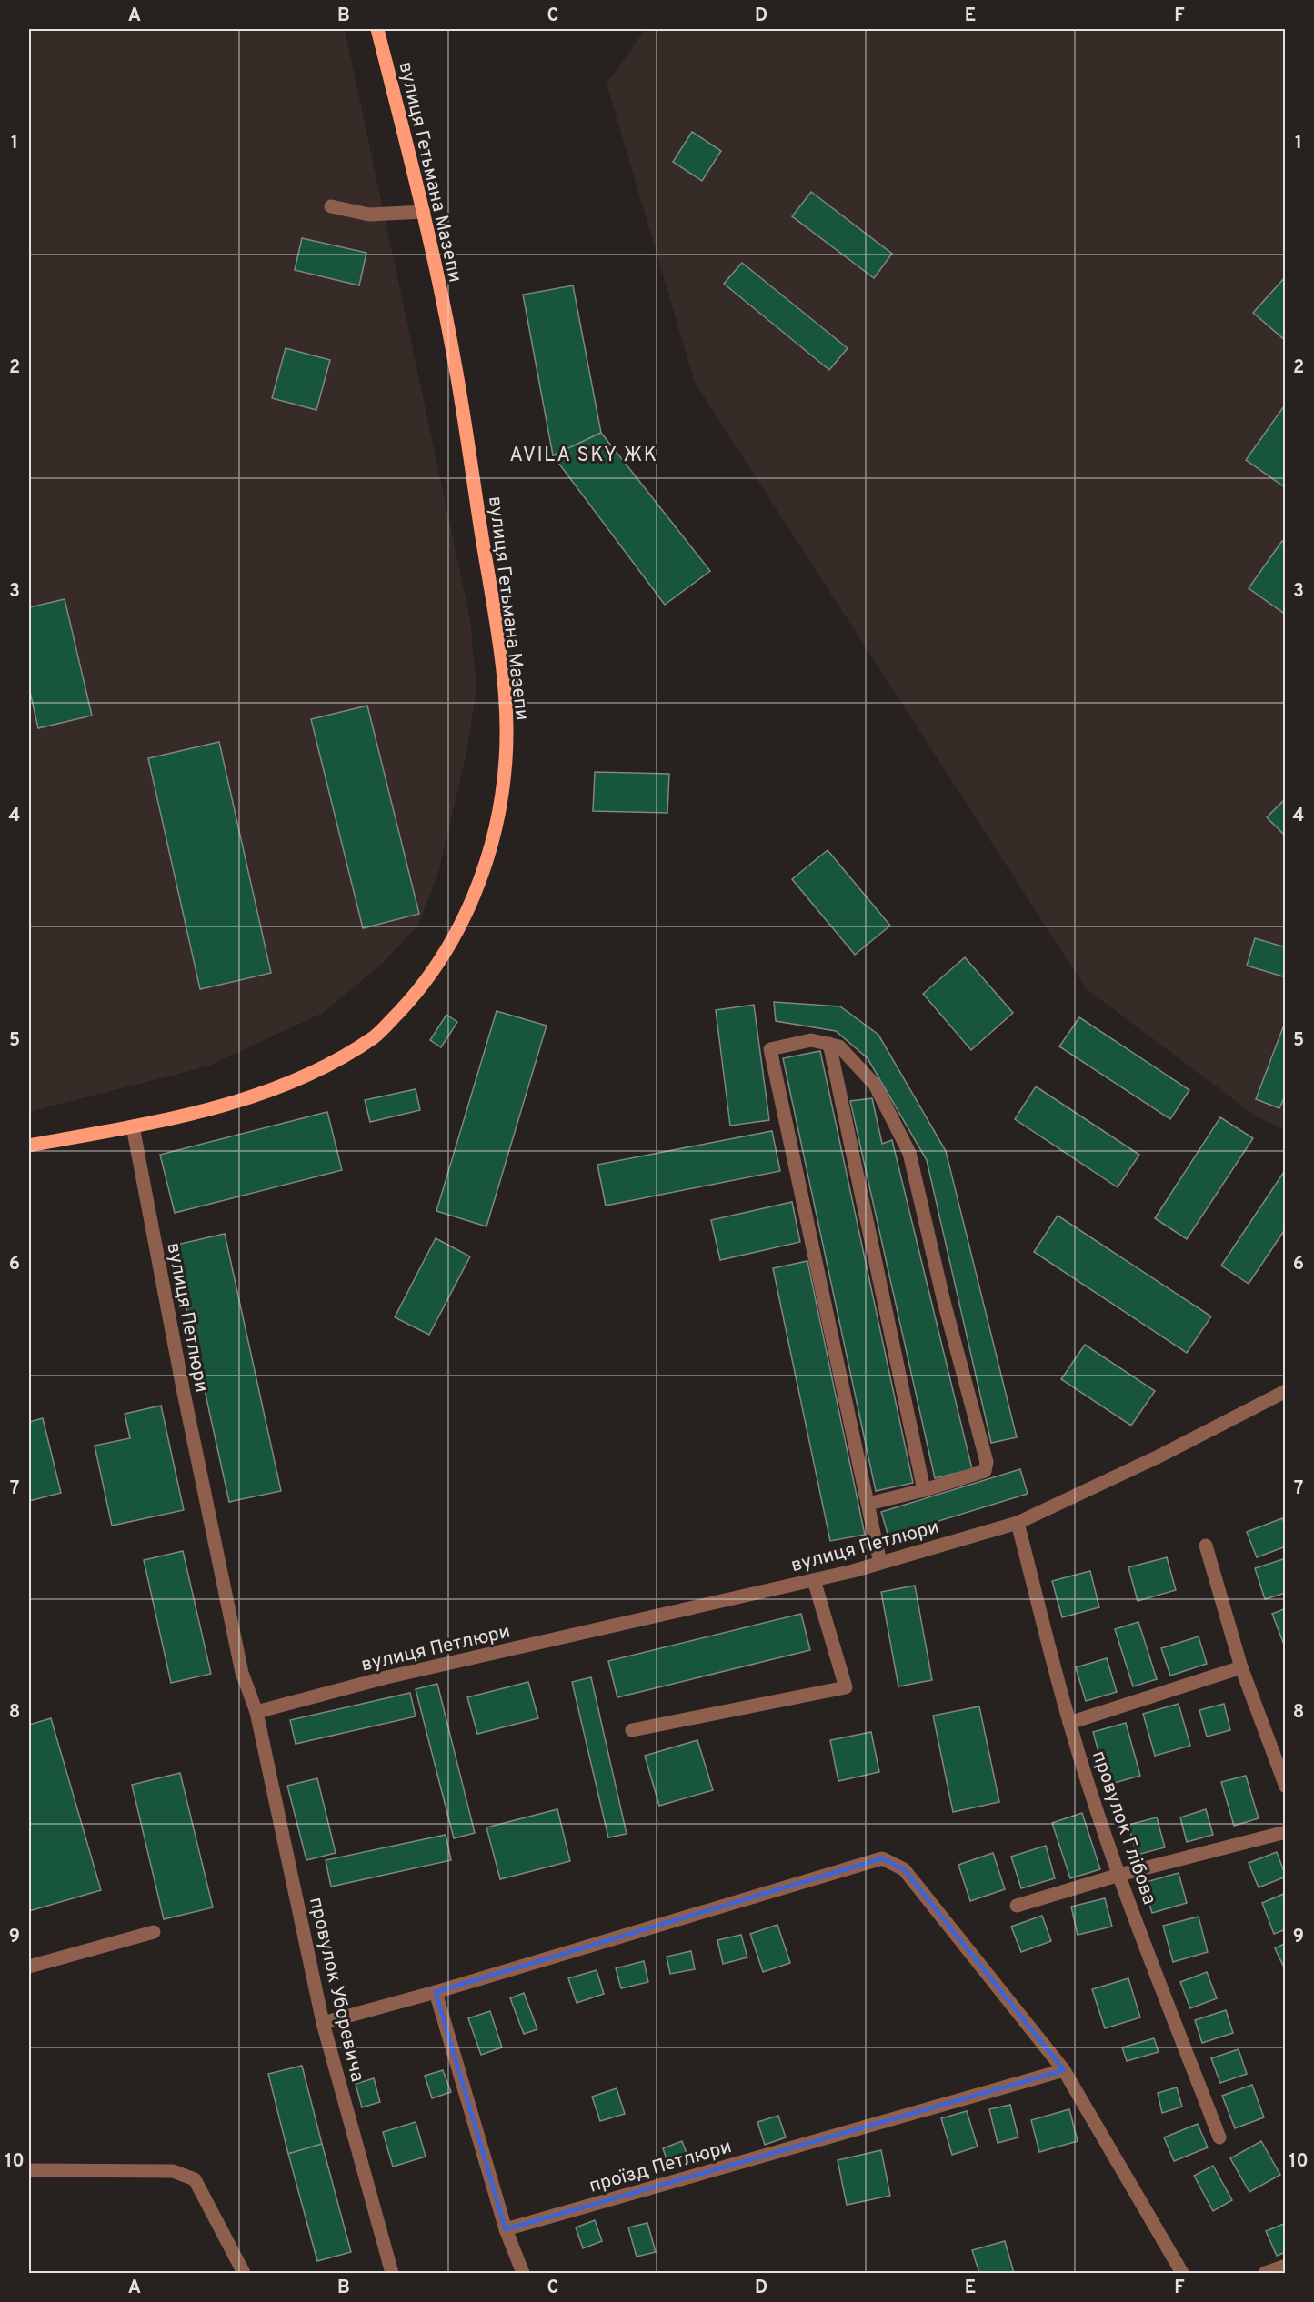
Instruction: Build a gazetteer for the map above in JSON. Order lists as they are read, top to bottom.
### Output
{
  "streets": {
    "main road": ["вулиця Гетьмана Мазепи"],
    "street": [
      "вулиця Петлюри",
      "провулок Глібова",
      "провулок Уборевича",
      "проїзд Петлюри"
    ]
  },
  "crossings": [
    ["вулиця Гетьмана Мазепи", "вулиця Петлюри"],
    ["вулиця Петлюри", "провулок Глібова"],
    ["вулиця Петлюри", "провулок Уборевича"]
  ],
  "districts": ["AVILA SKY ЖК"],
  "grid": {
    "columns": [
      "A",
      "B",
      "C",
      "D",
      "E",
      "F"
    ],
    "rows": [
      "1",
      "2",
      "3",
      "4",
      "5",
      "6",
      "7",
      "8",
      "9",
      "10"
    ]
  }
}
